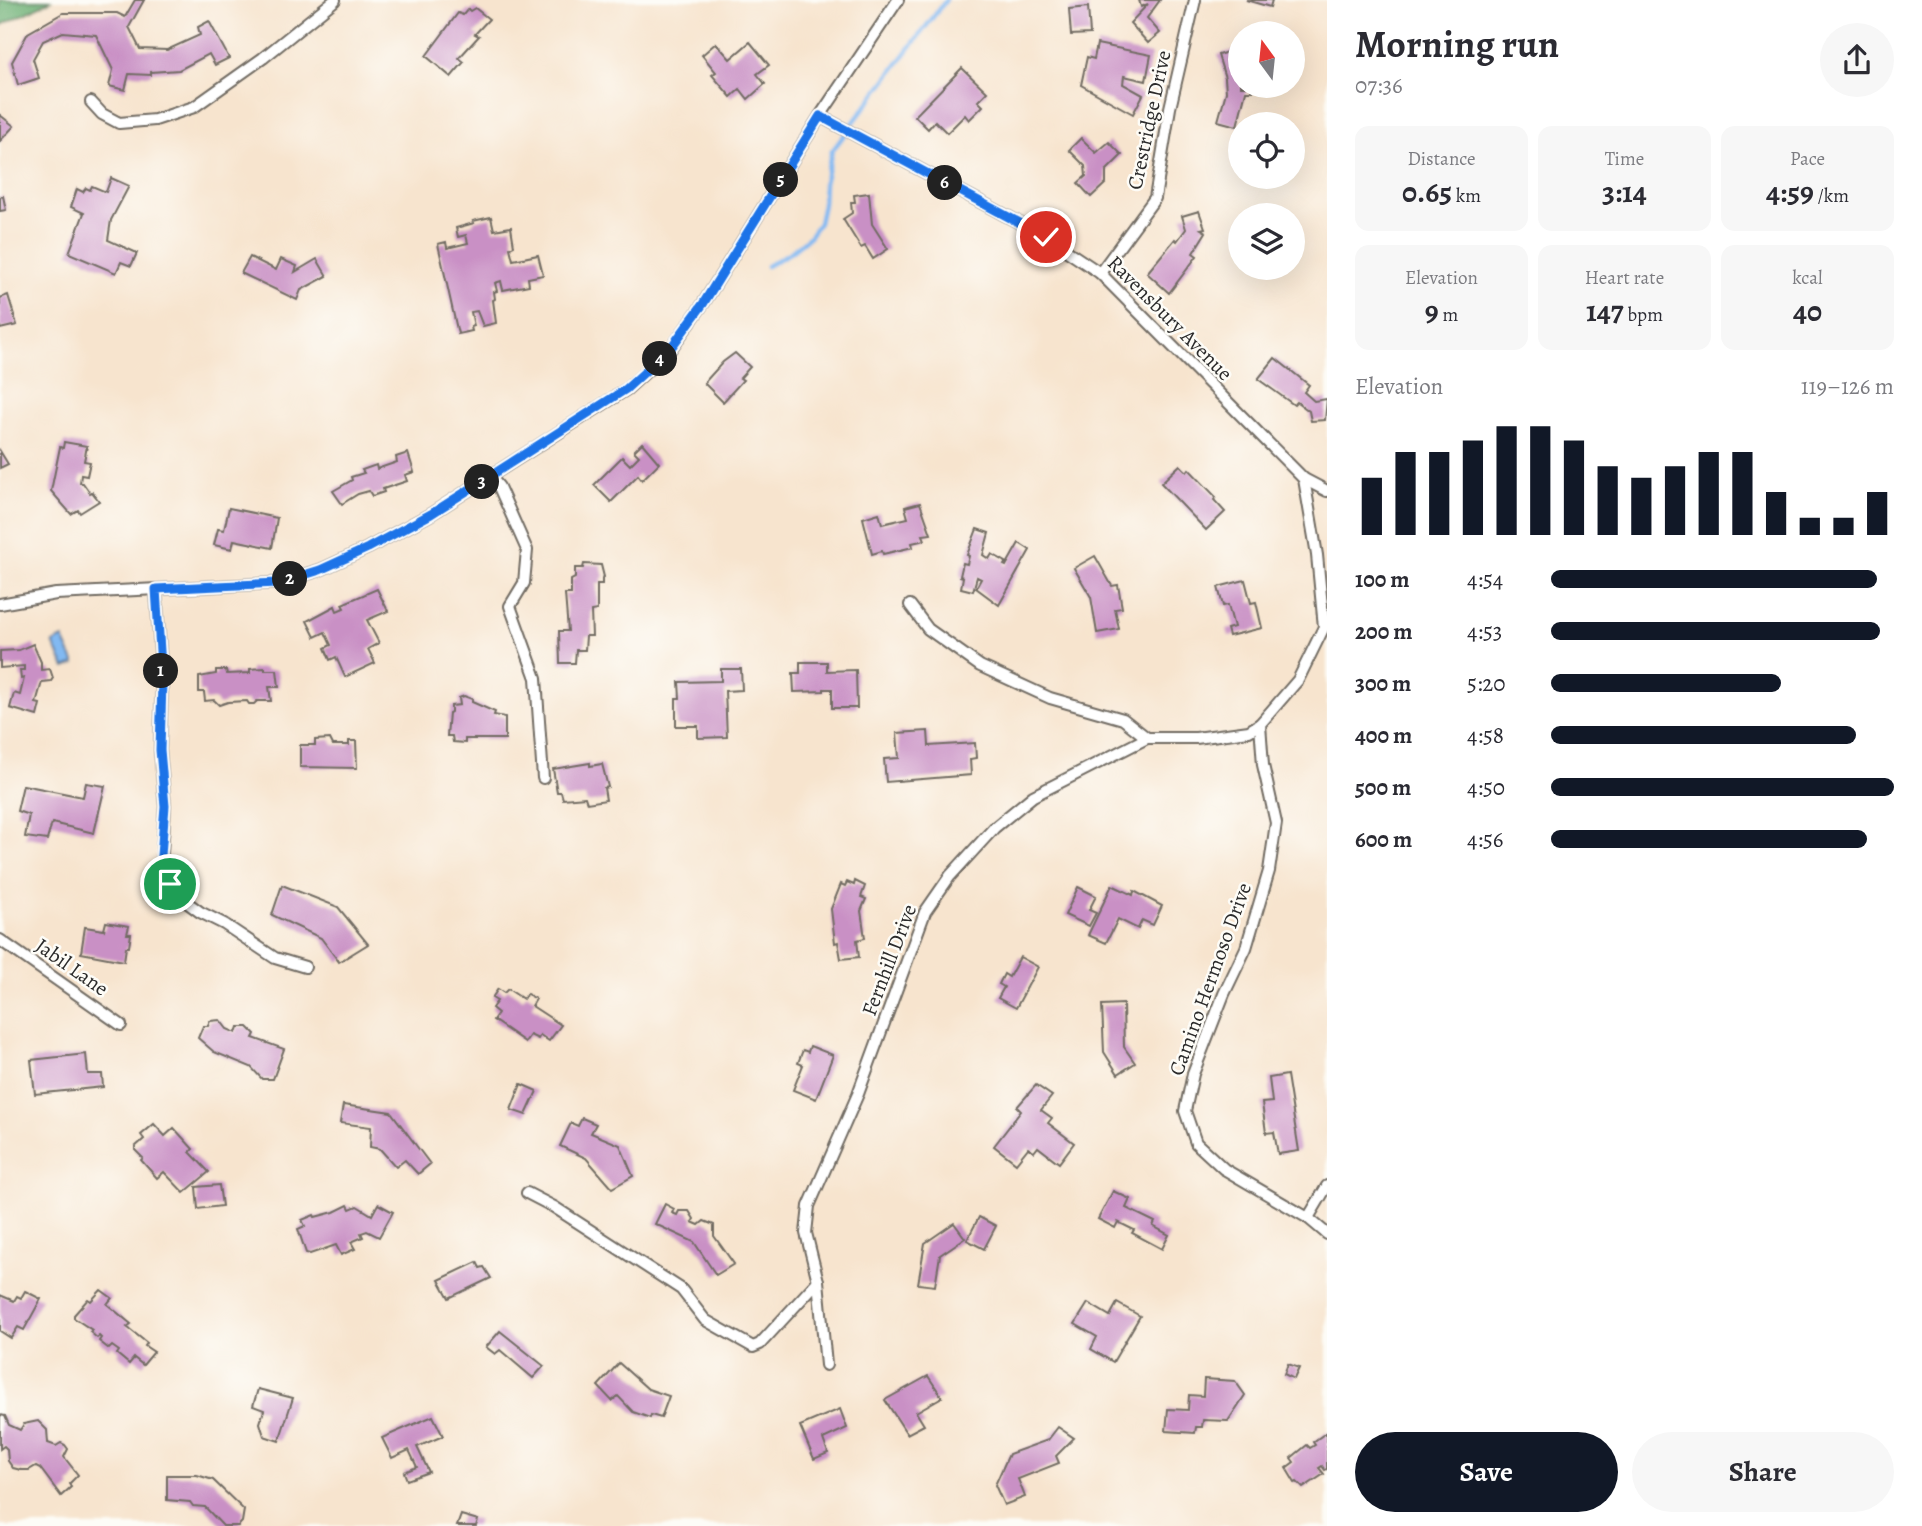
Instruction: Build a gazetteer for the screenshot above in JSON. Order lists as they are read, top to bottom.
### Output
{
  "streets": {
    "street": [
      "Crestridge Drive",
      "Ravensbury Avenue",
      "Fernhill Drive",
      "Jabil Lane",
      "Camino Hermoso Drive"
    ]
  },
  "crossings": [
    ["Crestridge Drive", "Ravensbury Avenue"],
    ["Fernhill Drive", "Camino Hermoso Drive"]
  ],
  "north": "top",
  "page": {
    "heading": ["Morning run", "07:36"],
    "stats": [
      ["Distance", "0.65 km"],
      ["Time", "3:14"],
      ["Pace", "4:59 /km"],
      ["Elevation", "9 m"],
      ["Heart rate", "147 bpm"],
      ["kcal", "40"]
    ],
    "pins": [
      "5",
      "6",
      "4",
      "3",
      "2",
      "1"
    ],
    "chart": ["Elevation", "119–126 m"],
    "list": [
      {
        "name": "100 m",
        "note": "4:54"
      },
      {
        "name": "200 m",
        "note": "4:53"
      },
      {
        "name": "300 m",
        "note": "5:20"
      },
      {
        "name": "400 m",
        "note": "4:58"
      },
      {
        "name": "500 m",
        "note": "4:50"
      },
      {
        "name": "600 m",
        "note": "4:56"
      }
    ],
    "buttons": ["Save", "Share"]
  }
}
